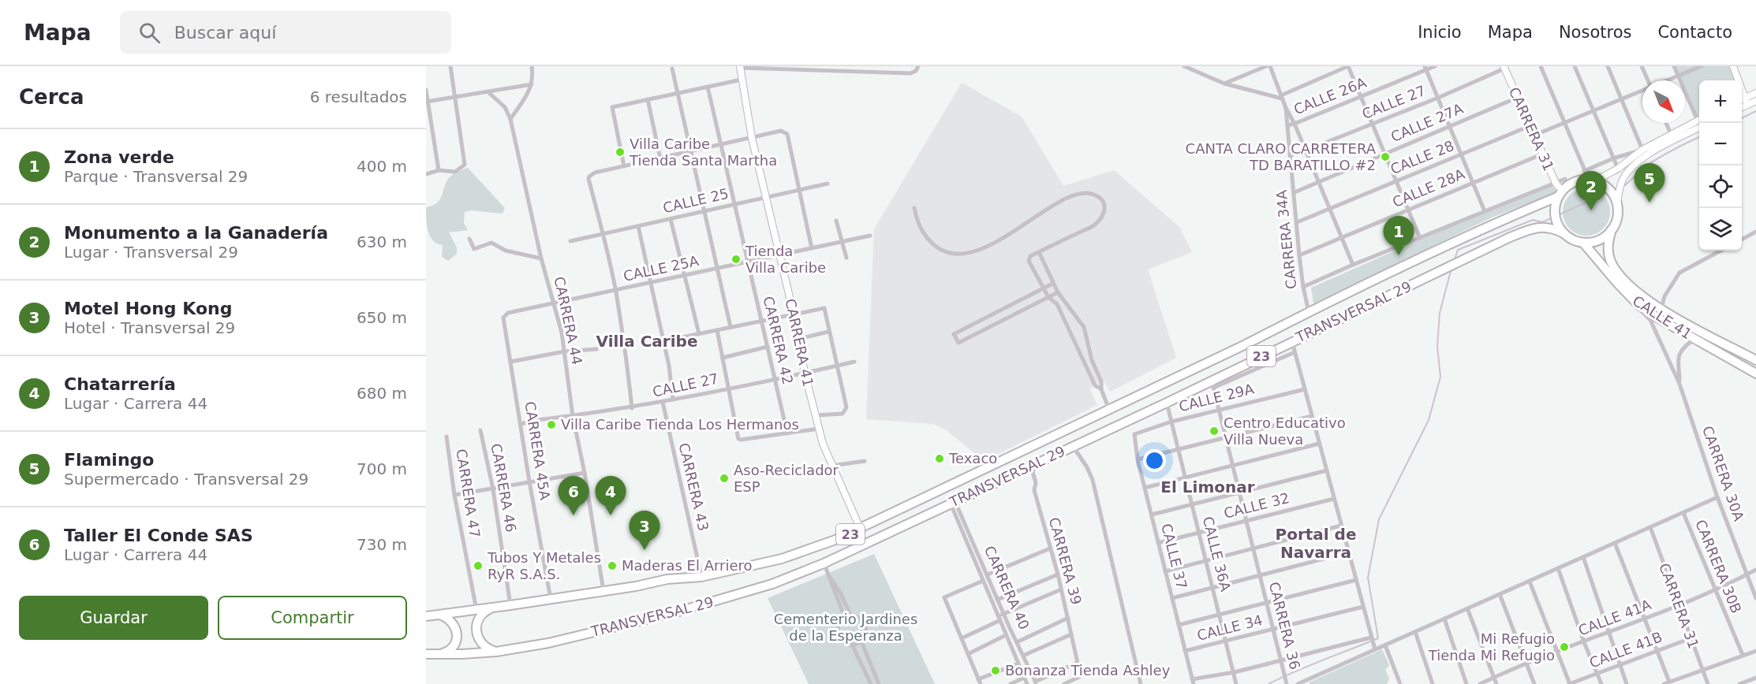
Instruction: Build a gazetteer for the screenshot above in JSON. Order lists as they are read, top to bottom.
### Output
{
  "streets": {
    "highway": ["TRANSVERSAL 29", "CALLE 41", "23"],
    "street": [
      "CALLE 26A",
      "CALLE 27",
      "CALLE 27A",
      "CARRERA 31",
      "CALLE 28",
      "CALLE 28A",
      "CALLE 25",
      "CARRERA 34A",
      "CALLE 25A",
      "CARRERA 44",
      "CARRERA 42",
      "CARRERA 41",
      "CALLE 29A",
      "CARRERA 45A",
      "CARRERA 30A",
      "CARRERA 43",
      "CARRERA 46",
      "CARRERA 47",
      "CALLE 32",
      "CALLE 36A",
      "CALLE 37",
      "CARRERA 39",
      "CARRERA 30B",
      "CARRERA 40",
      "CALLE 41A",
      "CARRERA 36",
      "CALLE 34",
      "CALLE 41B"
    ]
  },
  "crossings": [
    ["CALLE 26A", "CARRERA 34A"],
    ["CALLE 27", "CARRERA 31"],
    ["CALLE 27", "CARRERA 34A"],
    ["CALLE 27", "CARRERA 44"],
    ["CALLE 27", "CARRERA 42"],
    ["CALLE 27", "CARRERA 41"],
    ["CALLE 27", "CARRERA 45A"],
    ["CALLE 27", "CARRERA 43"],
    ["CALLE 27A", "CARRERA 31"],
    ["CALLE 27A", "CARRERA 34A"],
    ["CARRERA 31", "CALLE 28"],
    ["CARRERA 31", "CALLE 28A"],
    ["CARRERA 31", "TRANSVERSAL 29"],
    ["CARRERA 31", "CALLE 41"],
    ["CARRERA 31", "23"],
    ["CARRERA 31", "CALLE 41A"],
    ["CARRERA 31", "CALLE 41B"],
    ["CALLE 28", "CARRERA 34A"],
    ["CALLE 28A", "CARRERA 34A"],
    ["CALLE 25", "CARRERA 42"],
    ["CALLE 25", "CARRERA 41"],
    ["CARRERA 34A", "TRANSVERSAL 29"],
    ["CALLE 25A", "CARRERA 44"],
    ["CALLE 25A", "CARRERA 42"],
    ["CALLE 25A", "CARRERA 41"],
    ["CALLE 25A", "CARRERA 45A"],
    ["TRANSVERSAL 29", "CALLE 41"],
    ["TRANSVERSAL 29", "CARRERA 44"],
    ["TRANSVERSAL 29", "CARRERA 41"],
    ["TRANSVERSAL 29", "23"],
    ["TRANSVERSAL 29", "CARRERA 45A"],
    ["TRANSVERSAL 29", "CARRERA 43"],
    ["TRANSVERSAL 29", "CARRERA 46"],
    ["TRANSVERSAL 29", "CARRERA 47"],
    ["TRANSVERSAL 29", "CALLE 36A"],
    ["TRANSVERSAL 29", "CARRERA 39"],
    ["TRANSVERSAL 29", "CARRERA 40"],
    ["TRANSVERSAL 29", "CARRERA 36"],
    ["CALLE 41", "23"],
    ["CALLE 29A", "CALLE 36A"],
    ["CALLE 29A", "CALLE 37"],
    ["CALLE 29A", "CARRERA 36"],
    ["CARRERA 30A", "CALLE 41A"],
    ["CALLE 32", "CALLE 36A"],
    ["CALLE 32", "CALLE 37"],
    ["CALLE 32", "CARRERA 36"],
    ["CALLE 36A", "CALLE 34"],
    ["CALLE 37", "CALLE 34"],
    ["CARRERA 39", "CARRERA 40"],
    ["CARRERA 30B", "CALLE 41A"],
    ["CARRERA 36", "CALLE 34"]
  ],
  "districts": ["Villa Caribe", "El Limonar", "Portal de Navarra"],
  "parks": ["Cementerio Jardines de la Esperanza"],
  "places": [
    "Villa Caribe Tienda Santa Martha",
    "CANTA CLARO CARRETERA TD BARATILLO #2",
    "Tienda Villa Caribe",
    "Villa Caribe Tienda Los Hermanos",
    "Centro Educativo Villa Nueva",
    "Texaco",
    "Aso-Reciclador ESP",
    "Tubos Y Metales RyR S.A.S.",
    "Maderas El Arriero",
    "Mi Refugio Tienda Mi Refugio",
    "Bonanza Tienda Ashley"
  ],
  "north": "bottom right",
  "page": {
    "header": "Mapa",
    "search": "Buscar aquí",
    "nav": [
      "Inicio",
      "Mapa",
      "Nosotros",
      "Contacto"
    ],
    "heading": ["Cerca", "6 resultados"],
    "map_buttons": ["+", "−"],
    "list": [
      {
        "mark": "1",
        "name": "Zona verde",
        "note": "Parque · Transversal 29",
        "value": "400 m"
      },
      {
        "mark": "2",
        "name": "Monumento a la Ganadería",
        "note": "Lugar · Transversal 29",
        "value": "630 m"
      },
      {
        "mark": "3",
        "name": "Motel Hong Kong",
        "note": "Hotel · Transversal 29",
        "value": "650 m"
      },
      {
        "mark": "4",
        "name": "Chatarrería",
        "note": "Lugar · Carrera 44",
        "value": "680 m"
      },
      {
        "mark": "5",
        "name": "Flamingo",
        "note": "Supermercado · Transversal 29",
        "value": "700 m"
      },
      {
        "mark": "6",
        "name": "Taller El Conde SAS",
        "note": "Lugar · Carrera 44",
        "value": "730 m"
      }
    ],
    "pins": [
      "5",
      "2",
      "1",
      "4",
      "6",
      "3"
    ],
    "buttons": ["Guardar", "Compartir"]
  }
}
